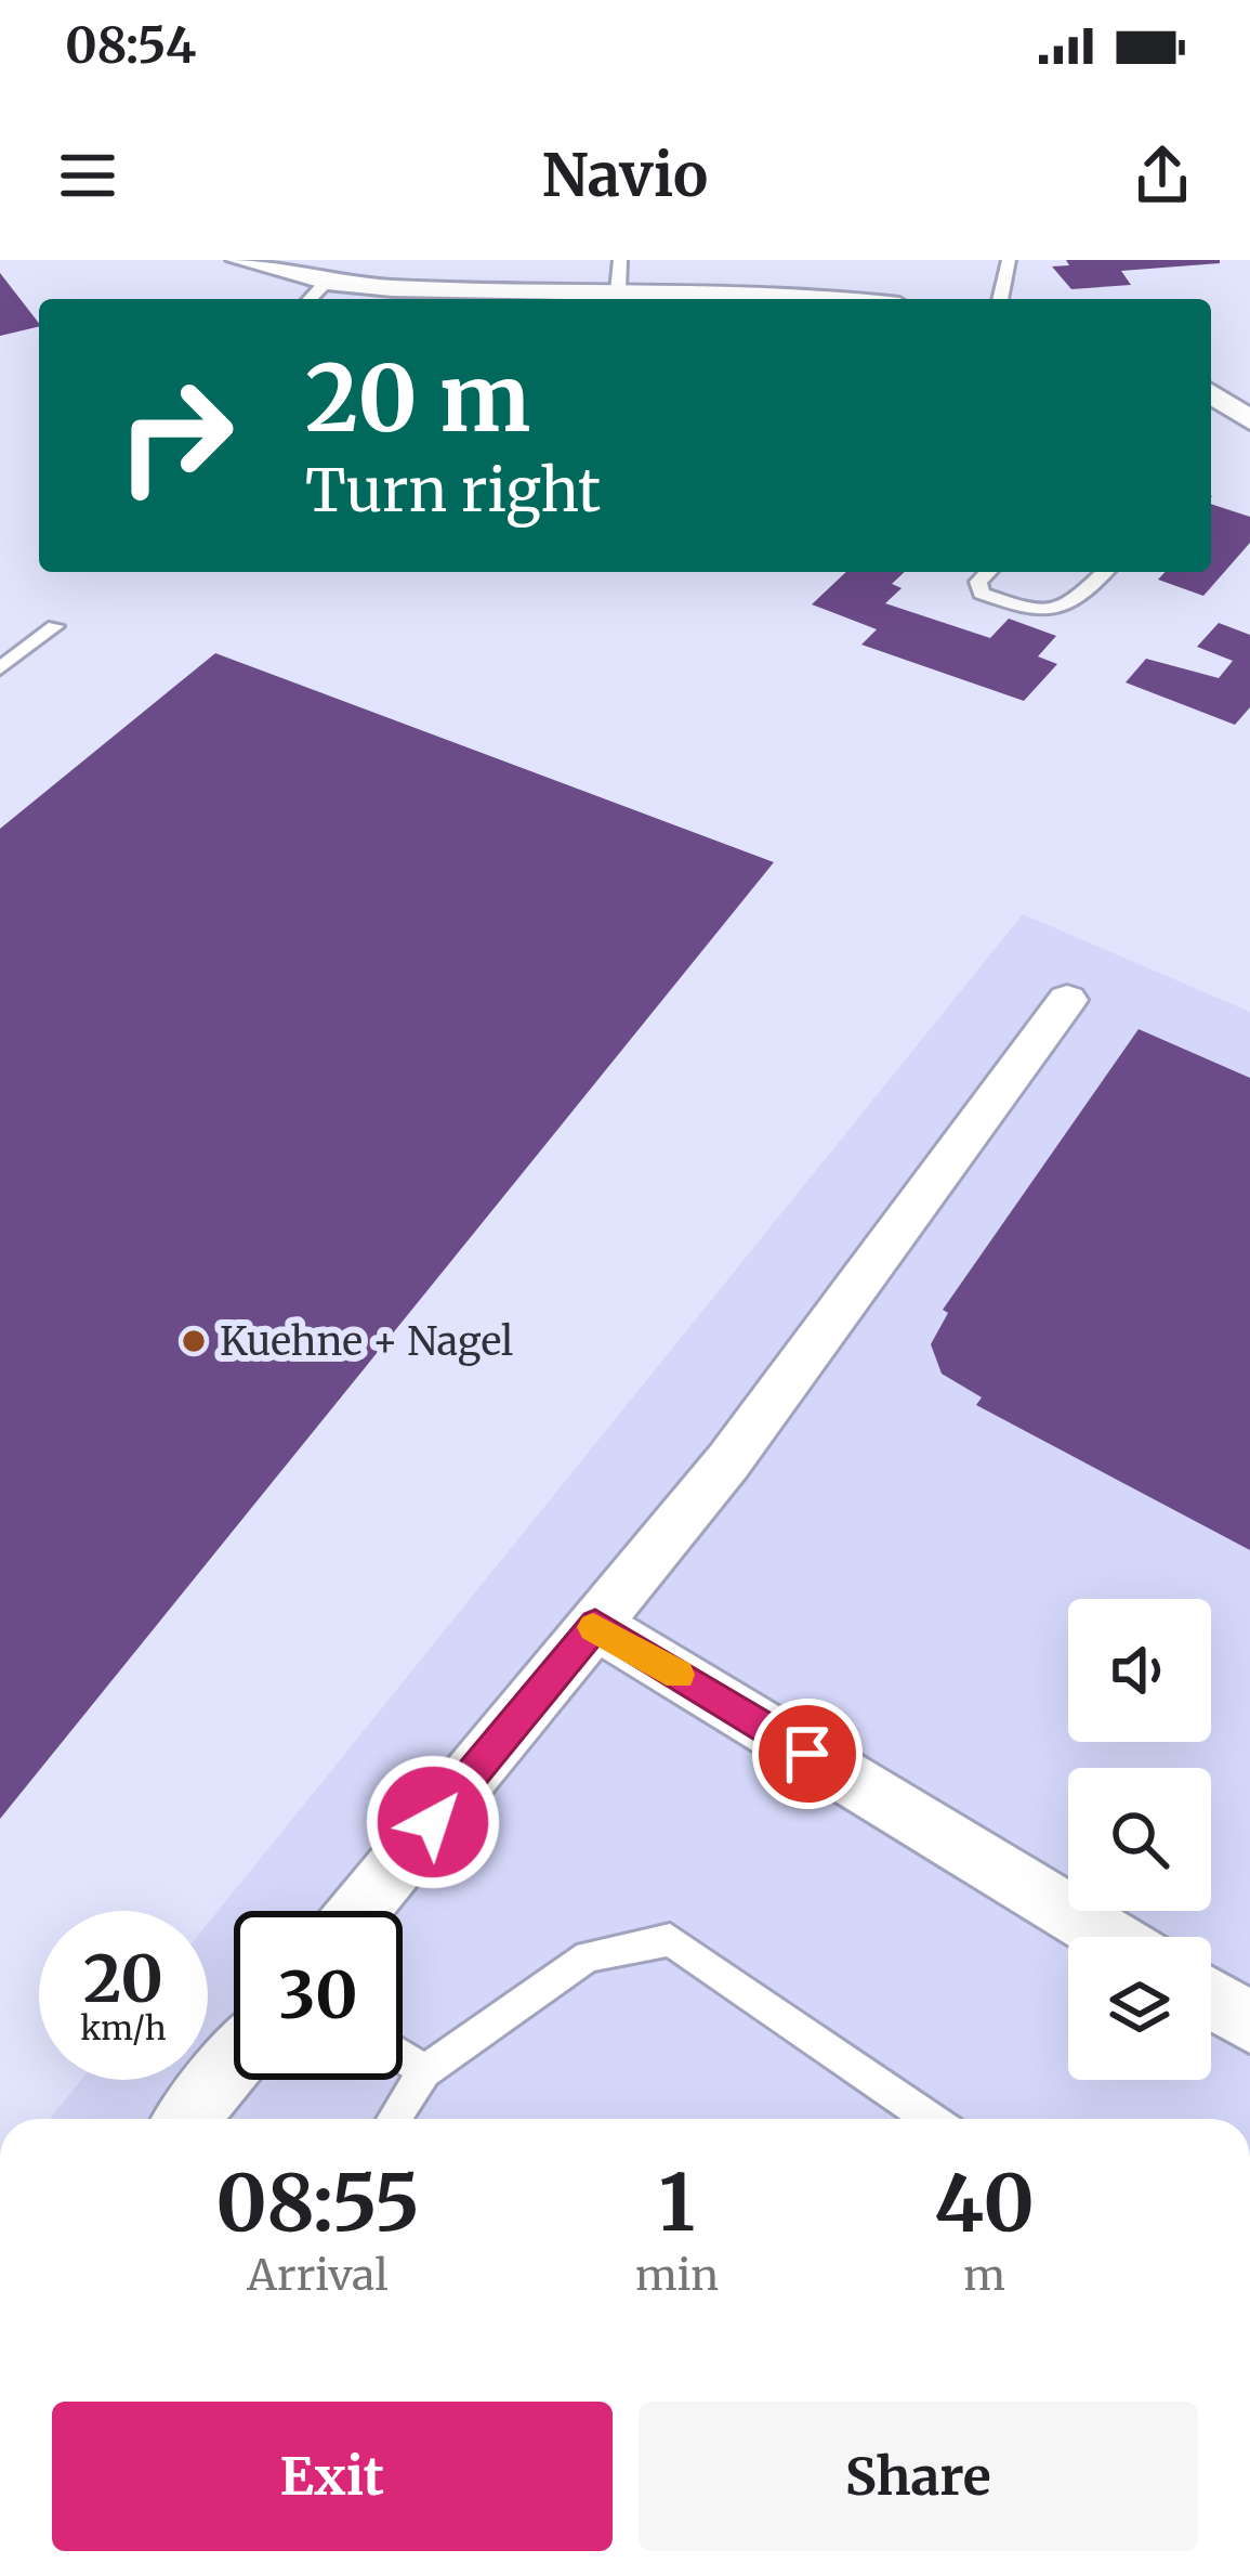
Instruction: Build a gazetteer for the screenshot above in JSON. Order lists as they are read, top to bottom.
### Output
{
  "places": ["Kuehne + Nagel"],
  "page": {
    "status": "08:54",
    "header": "Navio",
    "turn": ["20 m", "Turn right"],
    "speed": "20 km/h",
    "limit": "30",
    "eta": [
      "08:55",
      "Arrival",
      "1",
      "min",
      "40",
      "m"
    ],
    "buttons": ["Exit", "Share"]
  }
}
